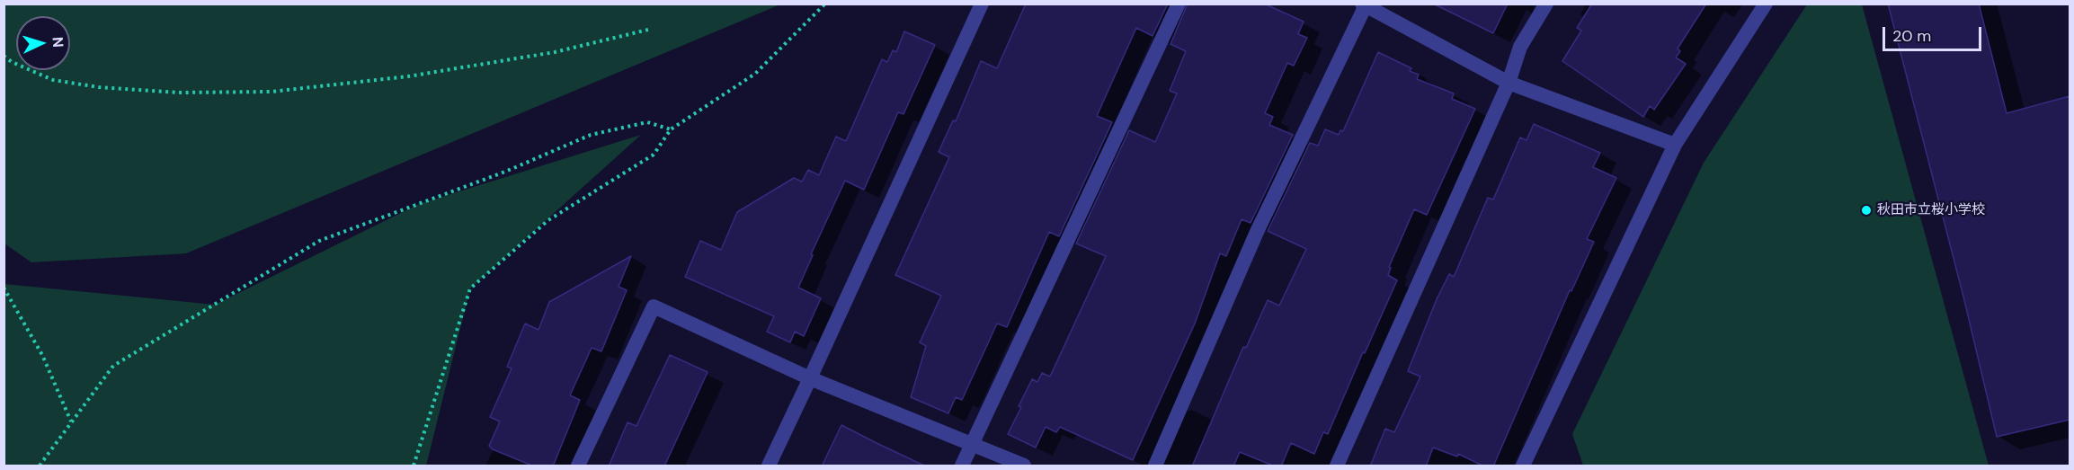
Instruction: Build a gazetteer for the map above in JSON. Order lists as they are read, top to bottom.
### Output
{
  "places": ["秋田市立桜小学校"],
  "scale_bar": "20 m",
  "north": "right"
}
